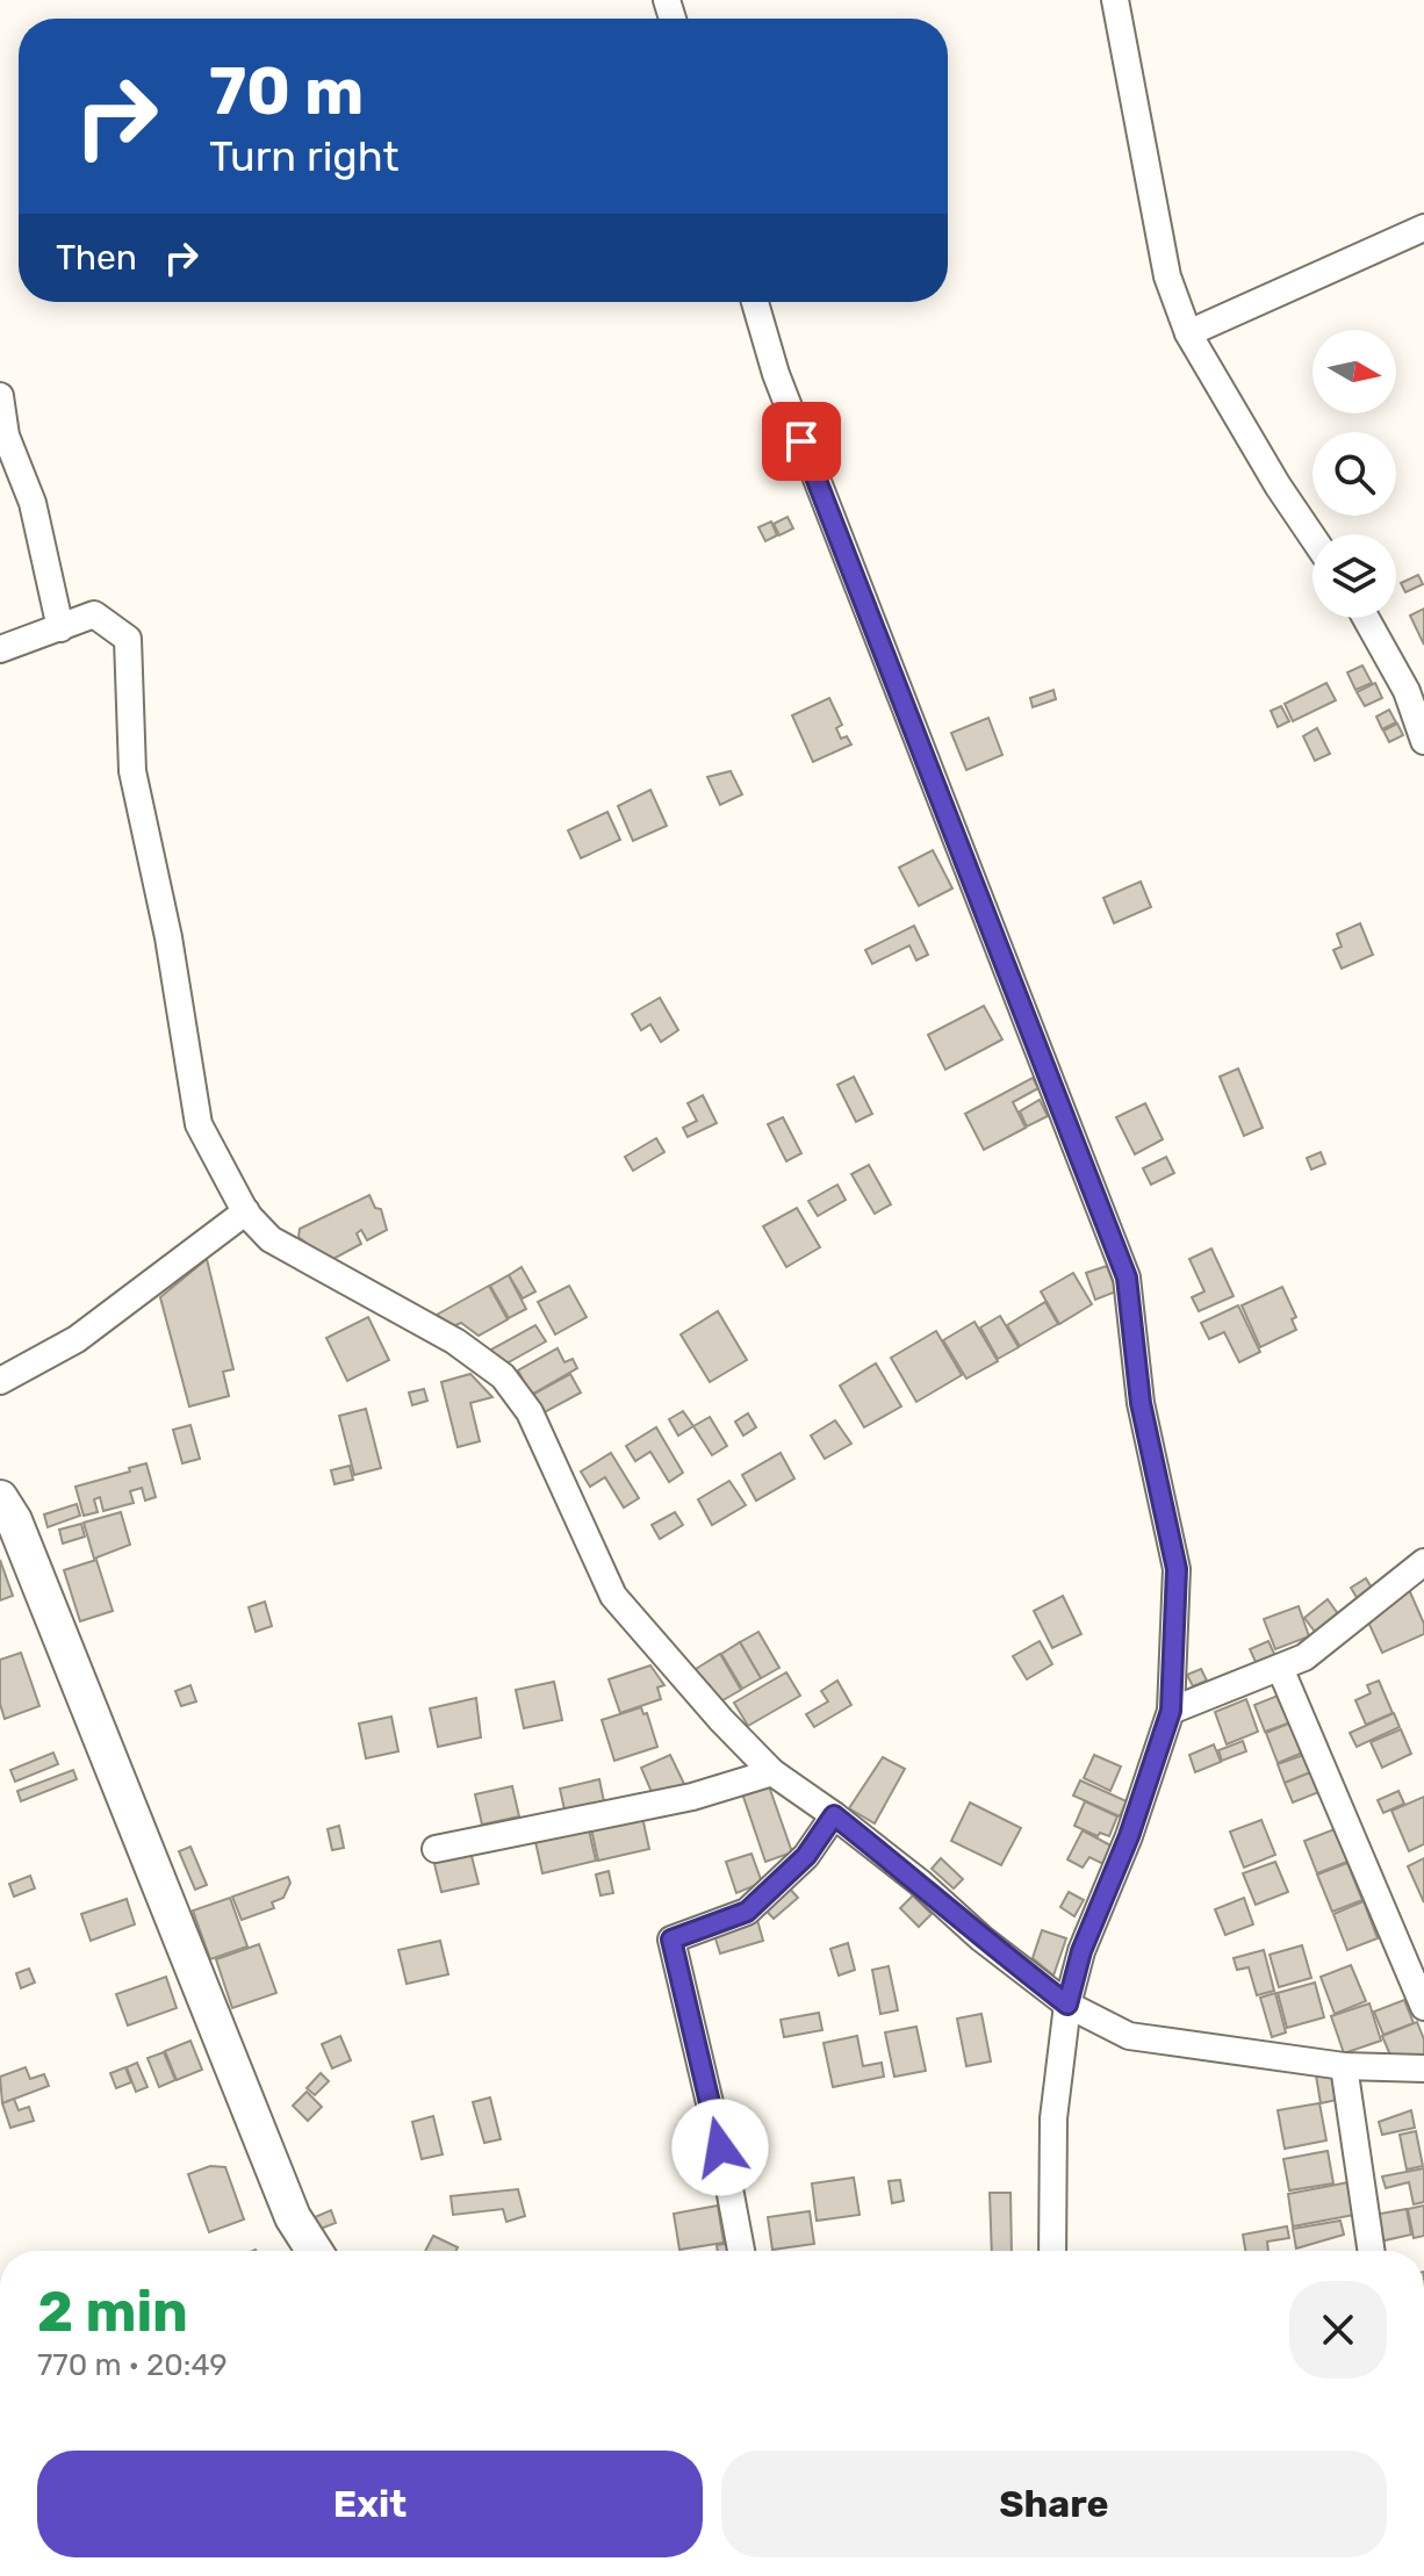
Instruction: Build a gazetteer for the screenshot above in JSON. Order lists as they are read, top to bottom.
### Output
{
  "north": "right",
  "page": {
    "turn": ["70 m", "Turn right"],
    "then": "Then",
    "heading": ["2 min", "770 m · 20:49"],
    "buttons": ["Exit", "Share"]
  }
}
